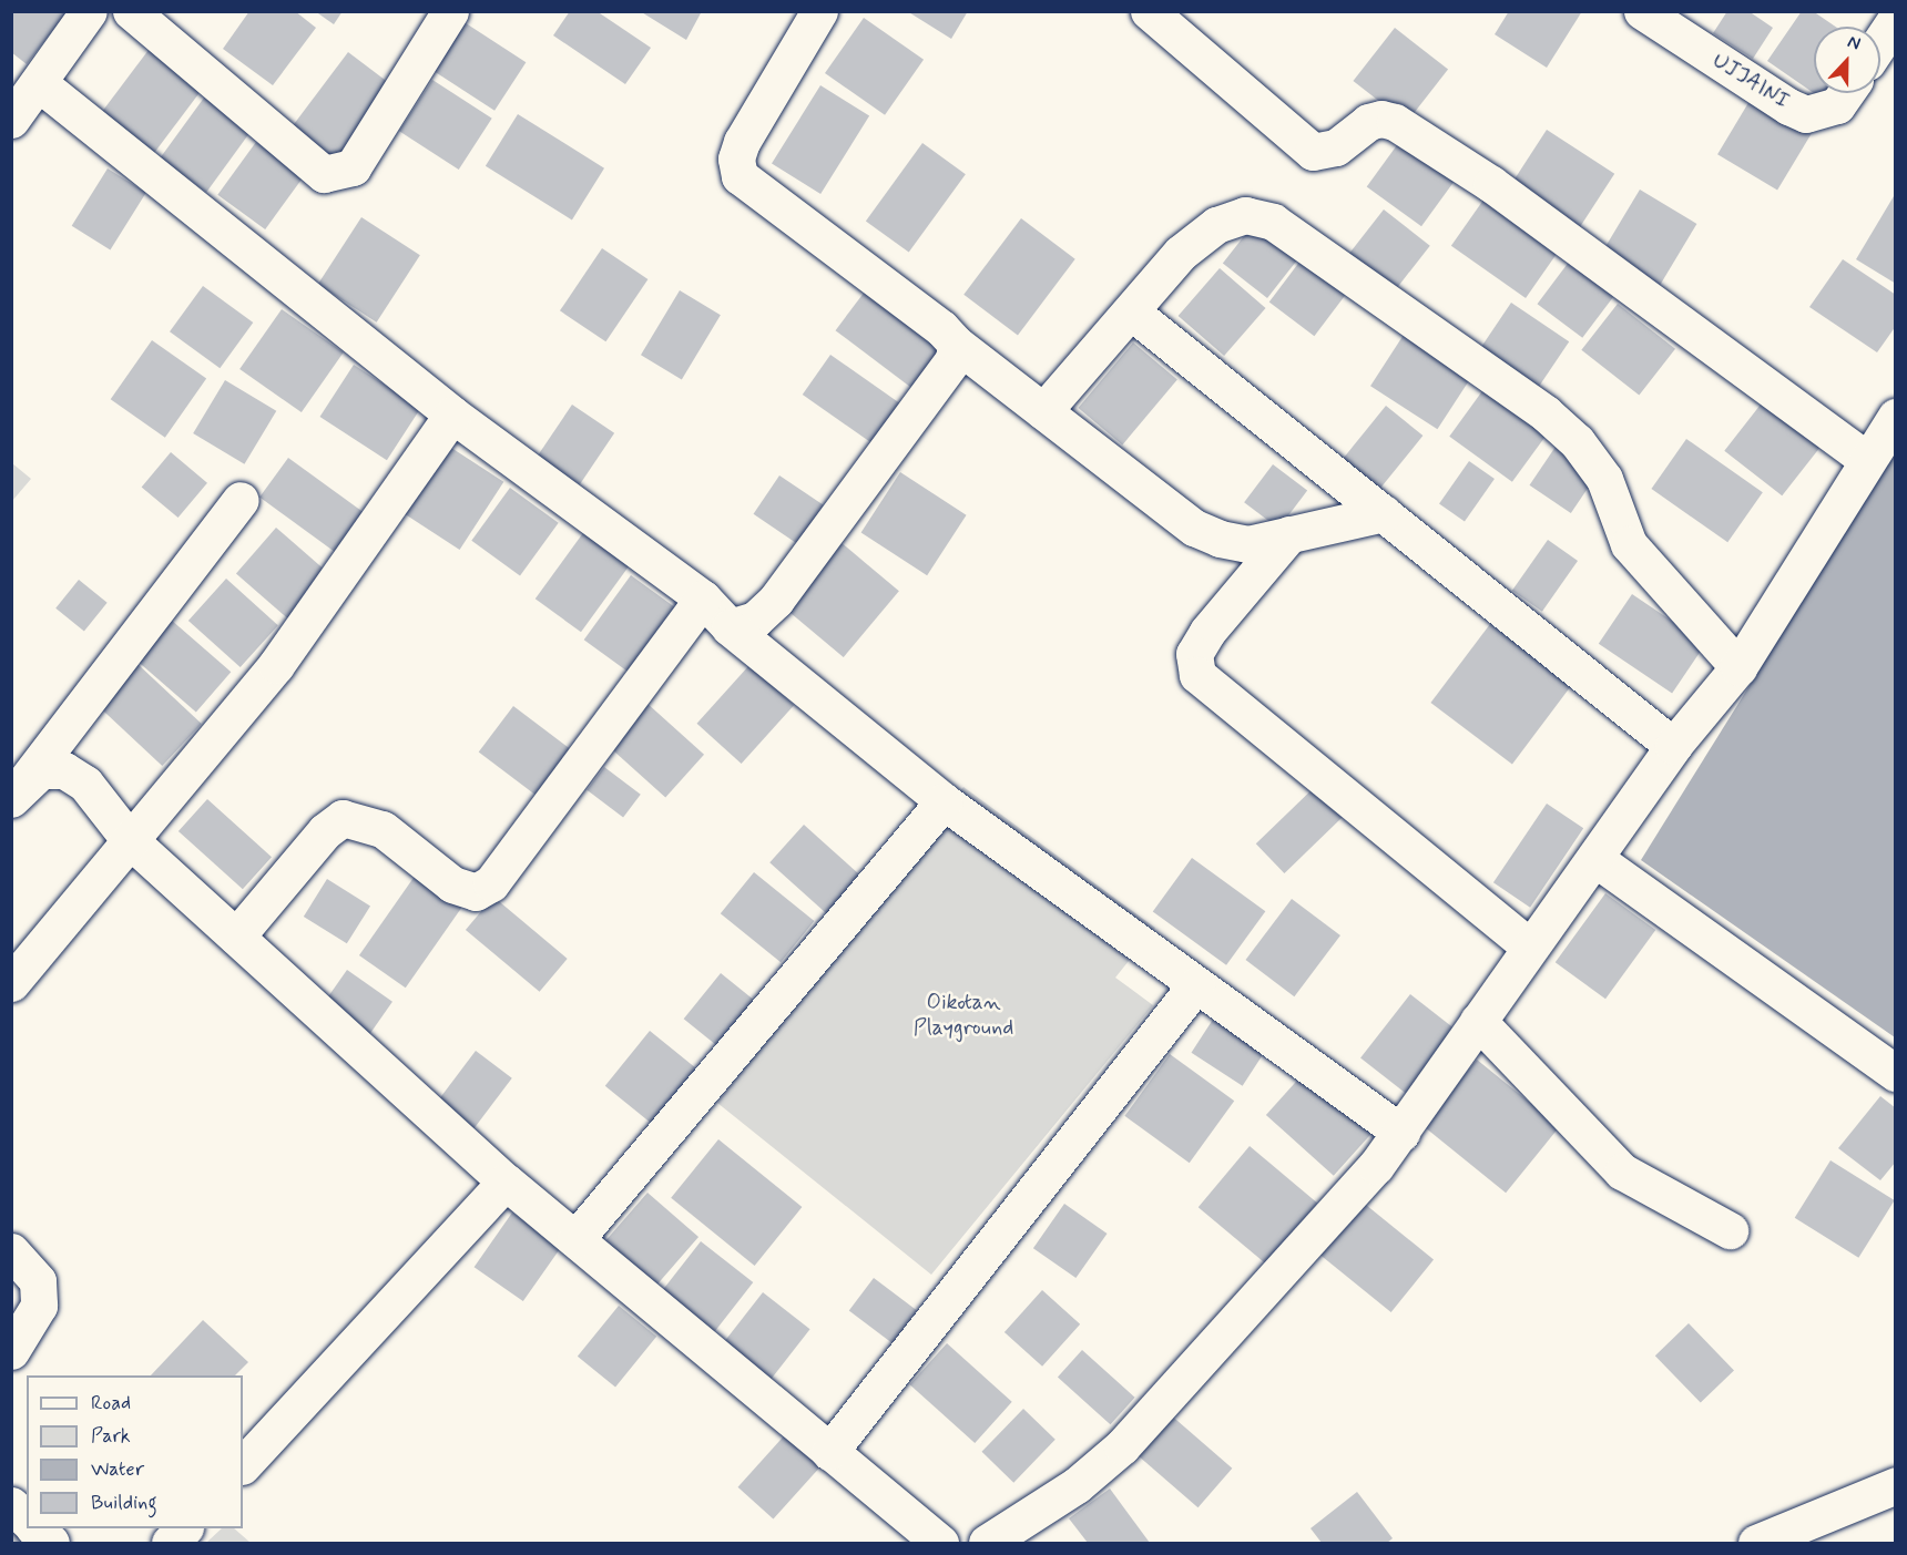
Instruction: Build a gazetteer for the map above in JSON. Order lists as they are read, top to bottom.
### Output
{
  "streets": {
    "street": ["UJJAINI"]
  },
  "parks": ["Oikotan Playground"],
  "legend": [
    "Road",
    "Park",
    "Water",
    "Building"
  ],
  "north": "top"
}
